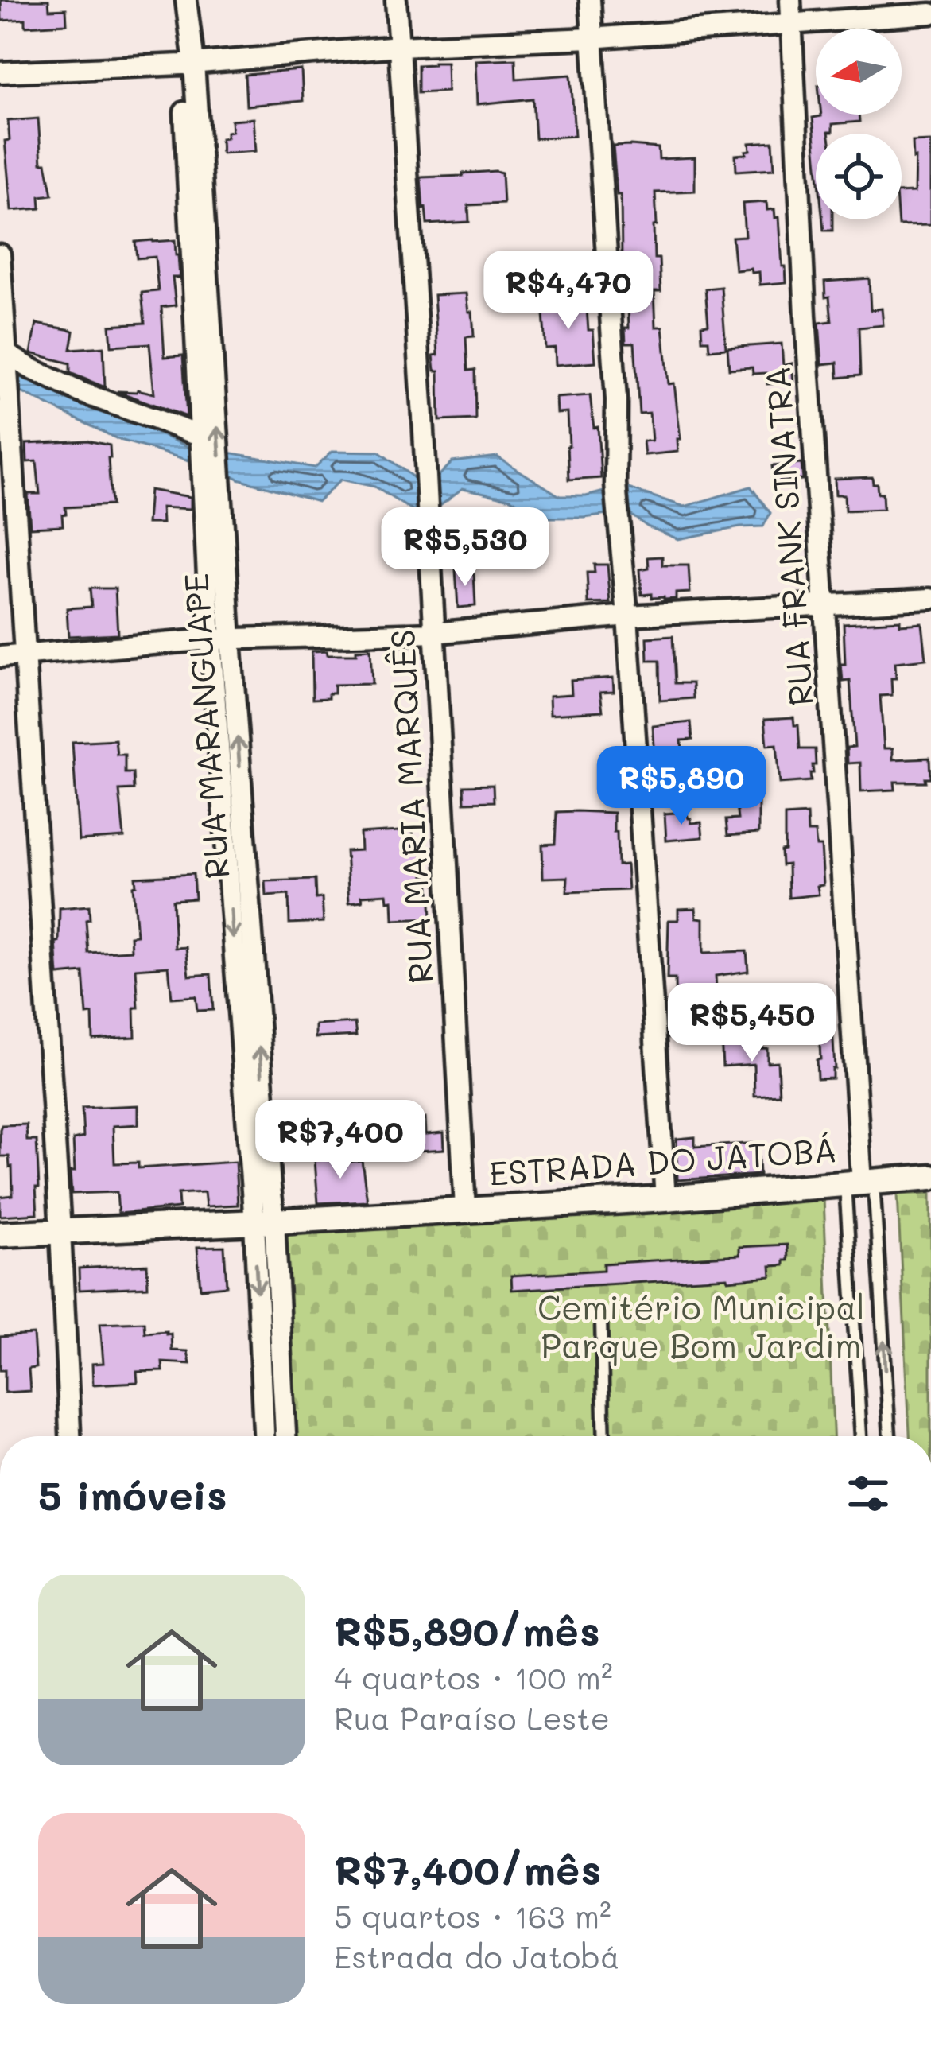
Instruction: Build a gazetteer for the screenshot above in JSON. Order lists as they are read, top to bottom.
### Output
{
  "streets": {
    "street": [
      "RUA FRANK SINATRA",
      "RUA MARANGUAPE",
      "RUA MARIA MARQUÊS",
      "ESTRADA DO JATOBÁ"
    ]
  },
  "crossings": [
    ["RUA FRANK SINATRA", "ESTRADA DO JATOBÁ"],
    ["RUA MARANGUAPE", "ESTRADA DO JATOBÁ"],
    ["RUA MARIA MARQUÊS", "ESTRADA DO JATOBÁ"]
  ],
  "parks": ["Cemitério Municipal Parque Bom Jardim"],
  "north": "left",
  "page": {
    "price": [
      "R$4,470",
      "R$5,530",
      "R$5,890",
      "R$5,450",
      "R$7,400"
    ],
    "heading": "5 imóveis",
    "list": [
      {
        "name": "R$5,890/mês",
        "note": "4 quartos · 100 m² · Rua Paraíso Leste"
      },
      {
        "name": "R$7,400/mês",
        "note": "5 quartos · 163 m² · Estrada do Jatobá"
      }
    ]
  }
}
